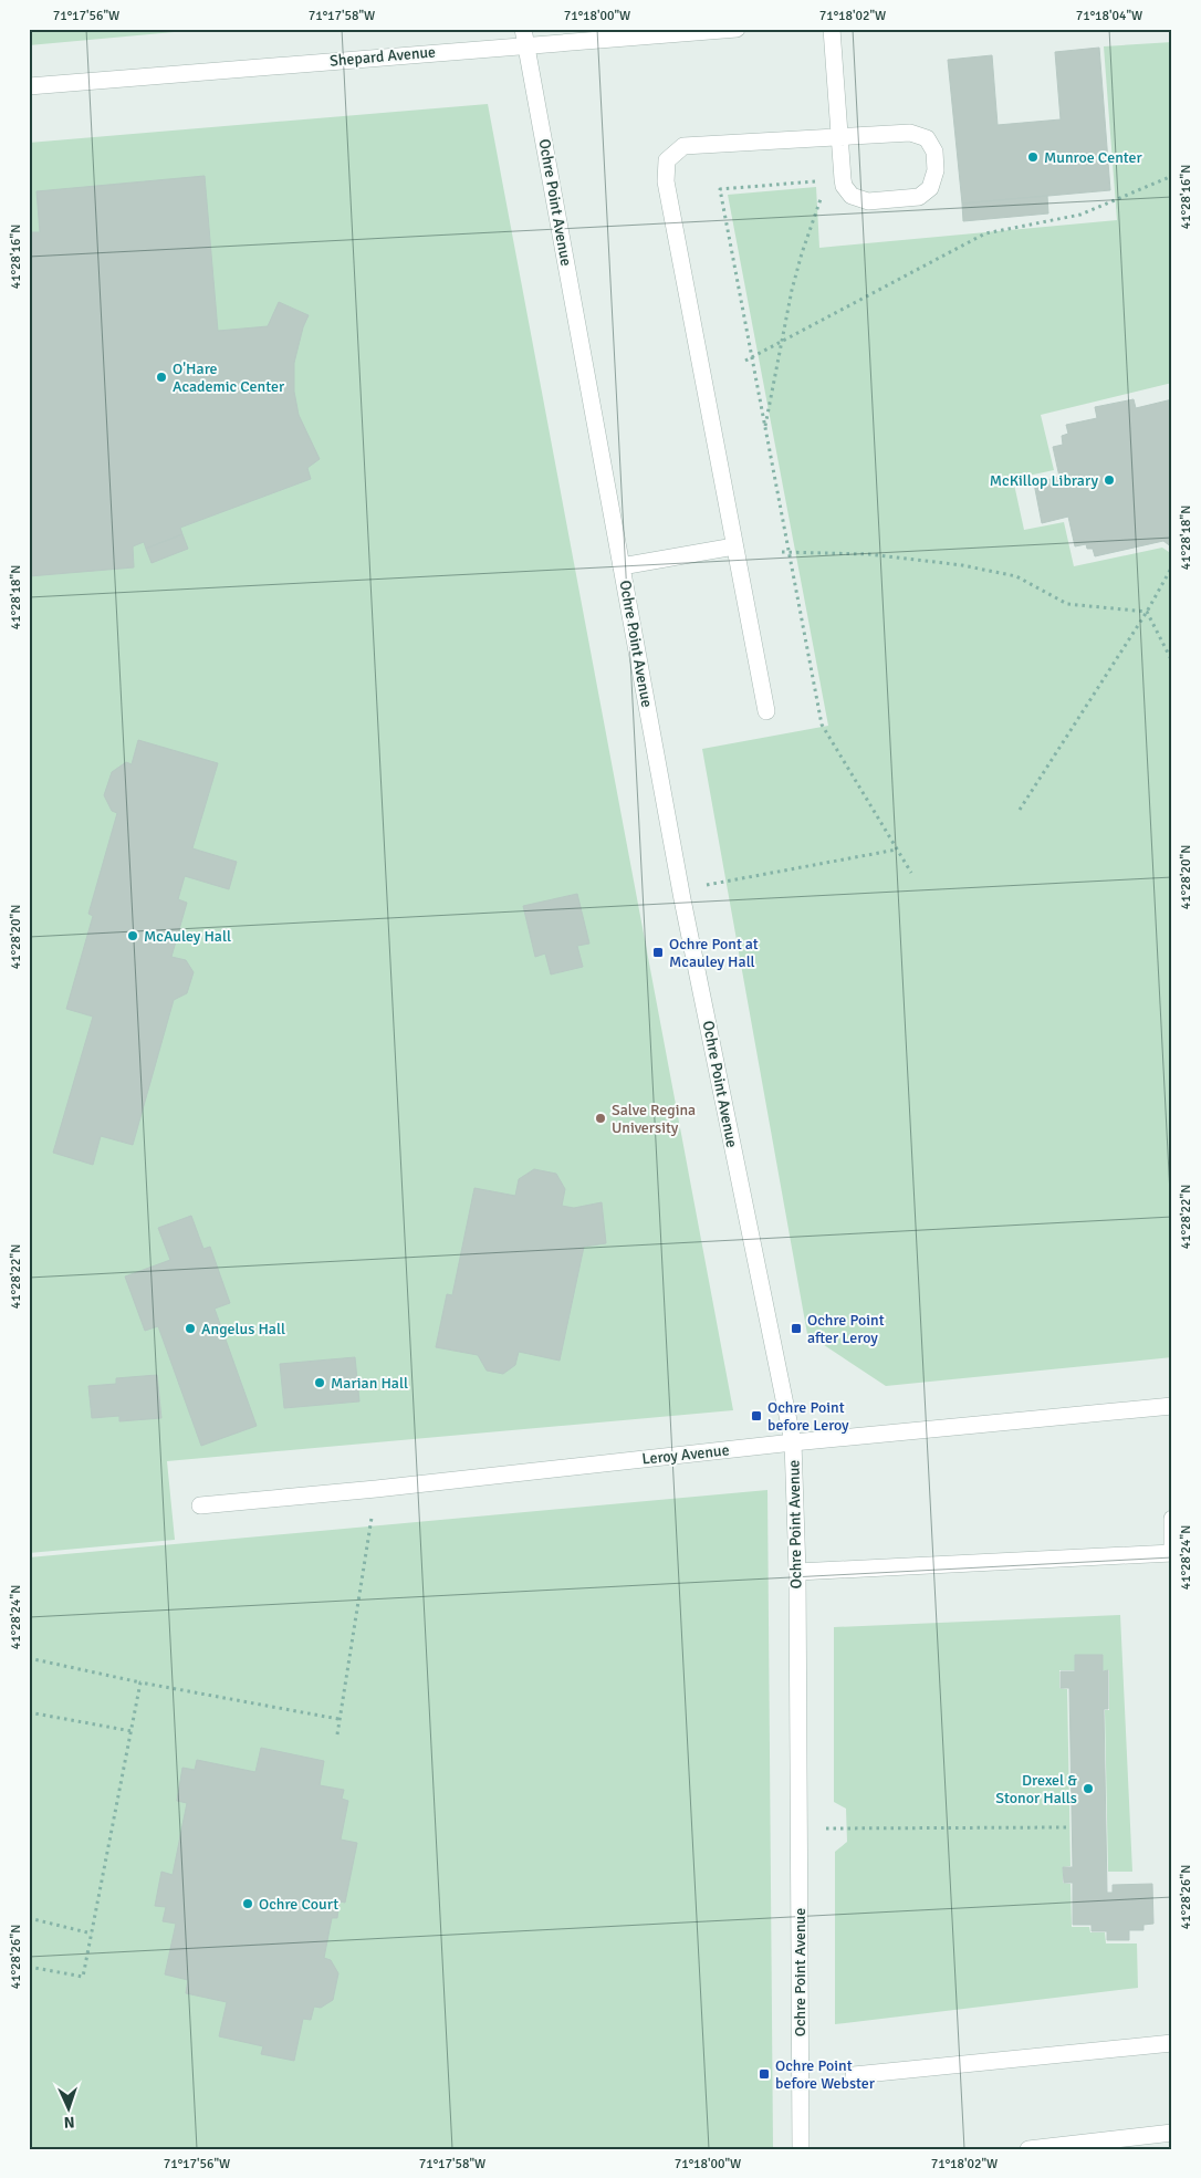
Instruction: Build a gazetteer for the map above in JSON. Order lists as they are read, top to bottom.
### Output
{
  "streets": {
    "street": ["Shepard Avenue", "Ochre Point Avenue", "Leroy Avenue"]
  },
  "crossings": [
    ["Shepard Avenue", "Ochre Point Avenue"],
    ["Ochre Point Avenue", "Leroy Avenue"]
  ],
  "places": {
    "other": [
      "Munroe Center",
      "O'Hare Academic Center",
      "McKillop Library",
      "McAuley Hall",
      "Salve Regina University",
      "Angelus Hall",
      "Marian Hall",
      "Drexel & Stonor Halls",
      "Ochre Court"
    ],
    "transit": [
      "Ochre Pont at Mcauley Hall",
      "Ochre Point after Leroy",
      "Ochre Point before Leroy",
      "Ochre Point before Webster"
    ]
  },
  "north": "bottom",
  "coordinates": [
    "71°17'56\"W",
    "71°17'58\"W",
    "71°18'00\"W",
    "71°18'02\"W",
    "71°18'04\"W",
    "41°28'16\"N",
    "41°28'18\"N",
    "41°28'20\"N",
    "41°28'22\"N",
    "41°28'24\"N",
    "41°28'26\"N"
  ]
}
